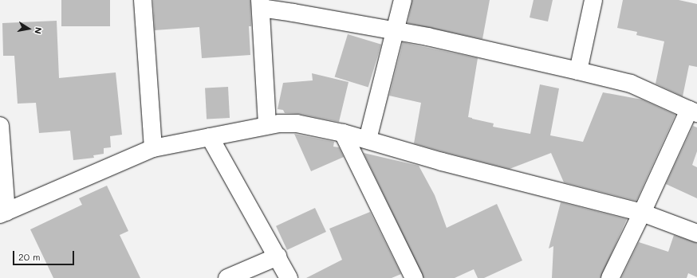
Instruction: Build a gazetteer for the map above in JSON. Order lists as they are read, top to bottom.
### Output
{
  "scale_bar": "20 m",
  "north": "right"
}
